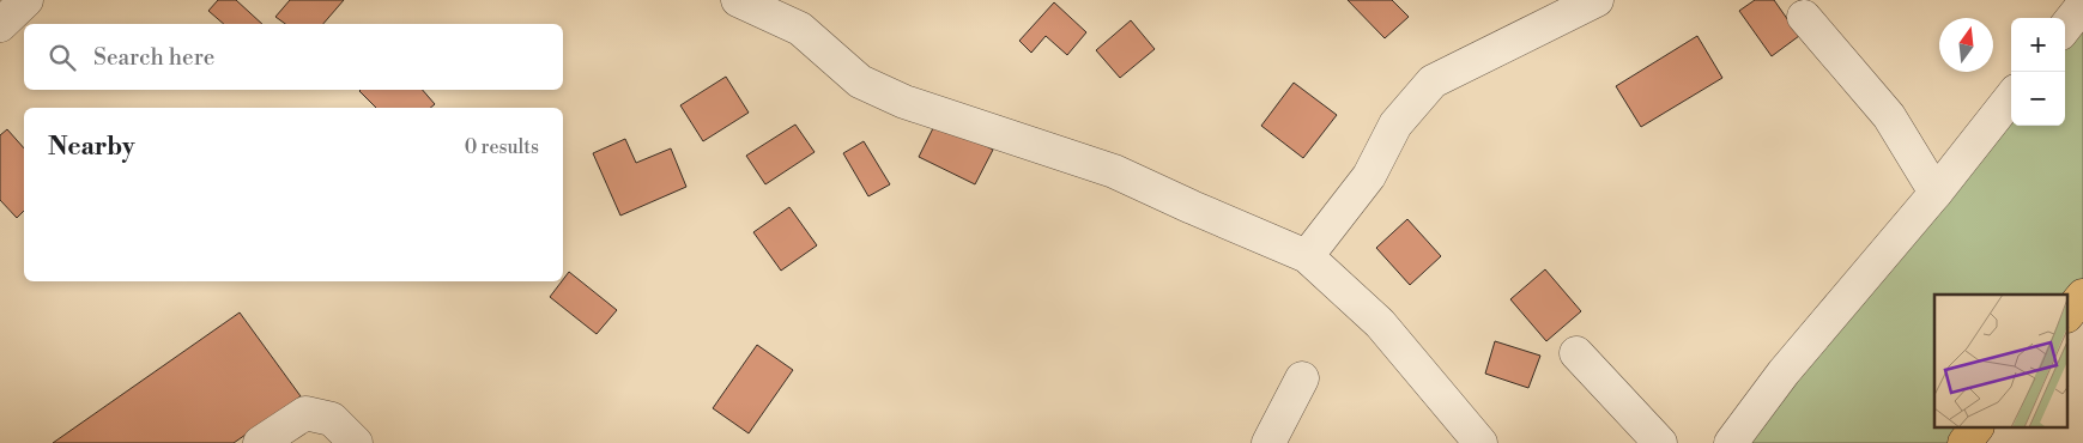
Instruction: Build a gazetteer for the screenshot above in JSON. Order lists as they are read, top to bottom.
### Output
{
  "north": "top",
  "page": {
    "map_buttons": ["+", "−"],
    "search": "Search here",
    "heading": ["Nearby", "0 results"]
  }
}
